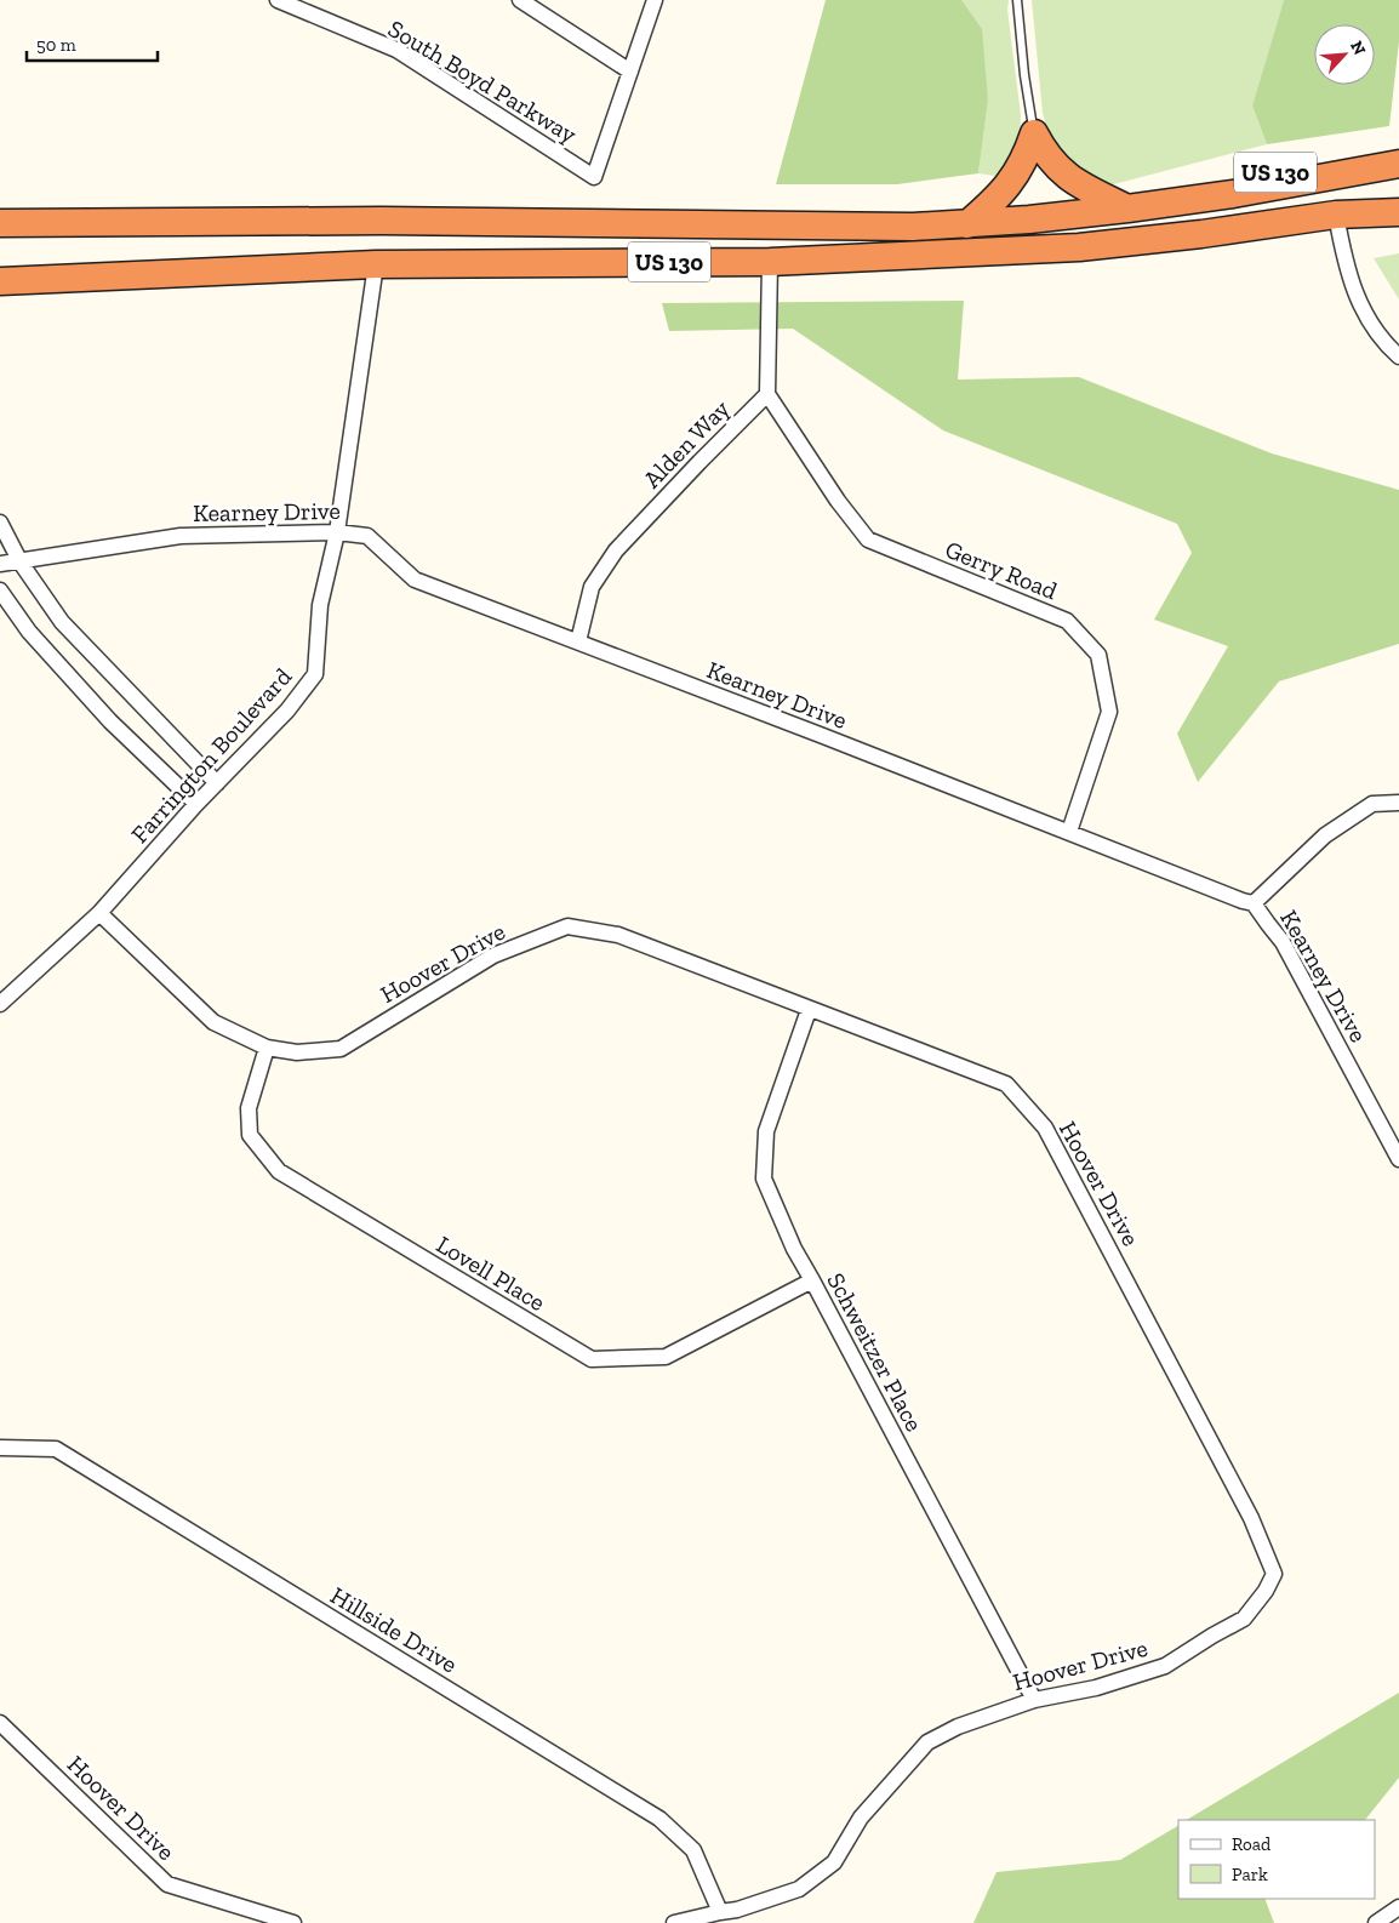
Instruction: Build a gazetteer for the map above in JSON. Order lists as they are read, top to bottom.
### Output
{
  "streets": {
    "highway": ["US 130"],
    "street": [
      "South Boyd Parkway",
      "Alden Way",
      "Kearney Drive",
      "Gerry Road",
      "Farrington Boulevard",
      "Hoover Drive",
      "Lovell Place",
      "Schweitzer Place",
      "Hillside Drive"
    ]
  },
  "crossings": [
    ["US 130", "Farrington Boulevard"],
    ["Alden Way", "Kearney Drive"],
    ["Alden Way", "Gerry Road"],
    ["Kearney Drive", "Gerry Road"],
    ["Kearney Drive", "Farrington Boulevard"],
    ["Farrington Boulevard", "Hoover Drive"],
    ["Hoover Drive", "Lovell Place"],
    ["Hoover Drive", "Schweitzer Place"],
    ["Hoover Drive", "Hillside Drive"],
    ["Lovell Place", "Schweitzer Place"]
  ],
  "legend": ["Road", "Park"],
  "scale_bar": "50 m",
  "north": "top right"
}
